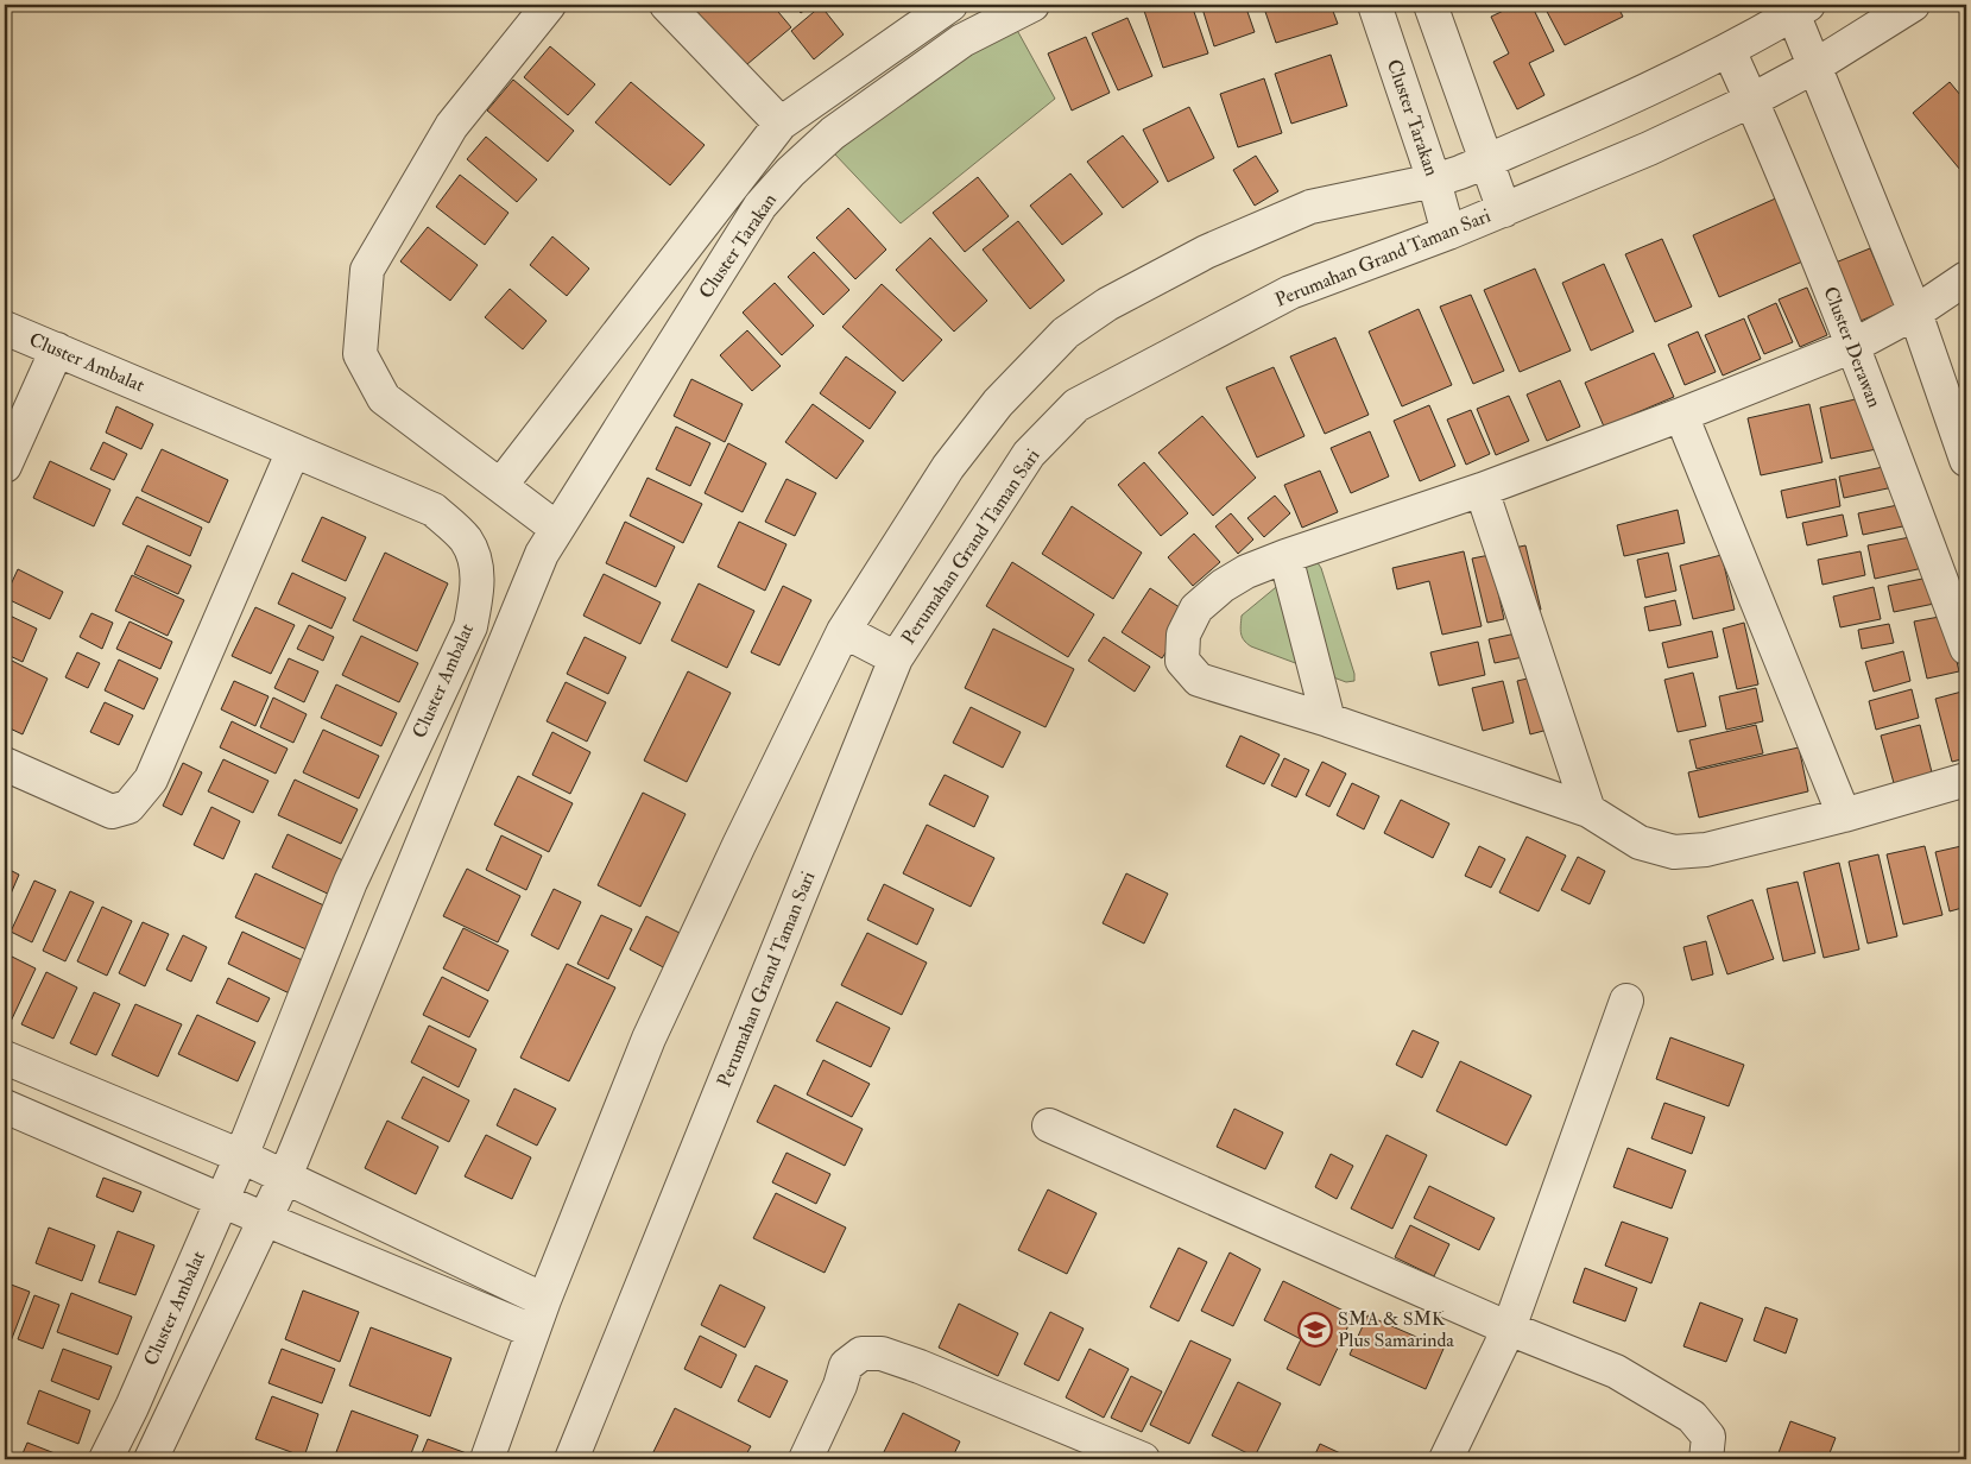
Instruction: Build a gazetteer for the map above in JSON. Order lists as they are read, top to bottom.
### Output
{
  "streets": {
    "street": [
      "Cluster Tarakan",
      "Perumahan Grand Taman Sari",
      "Cluster Derawan",
      "Cluster Ambalat"
    ]
  },
  "crossings": [
    ["Cluster Tarakan", "Perumahan Grand Taman Sari"],
    ["Perumahan Grand Taman Sari", "Cluster Derawan"]
  ],
  "places": {
    "school or university": ["SMA & SMK Plus Samarinda"]
  }
}
